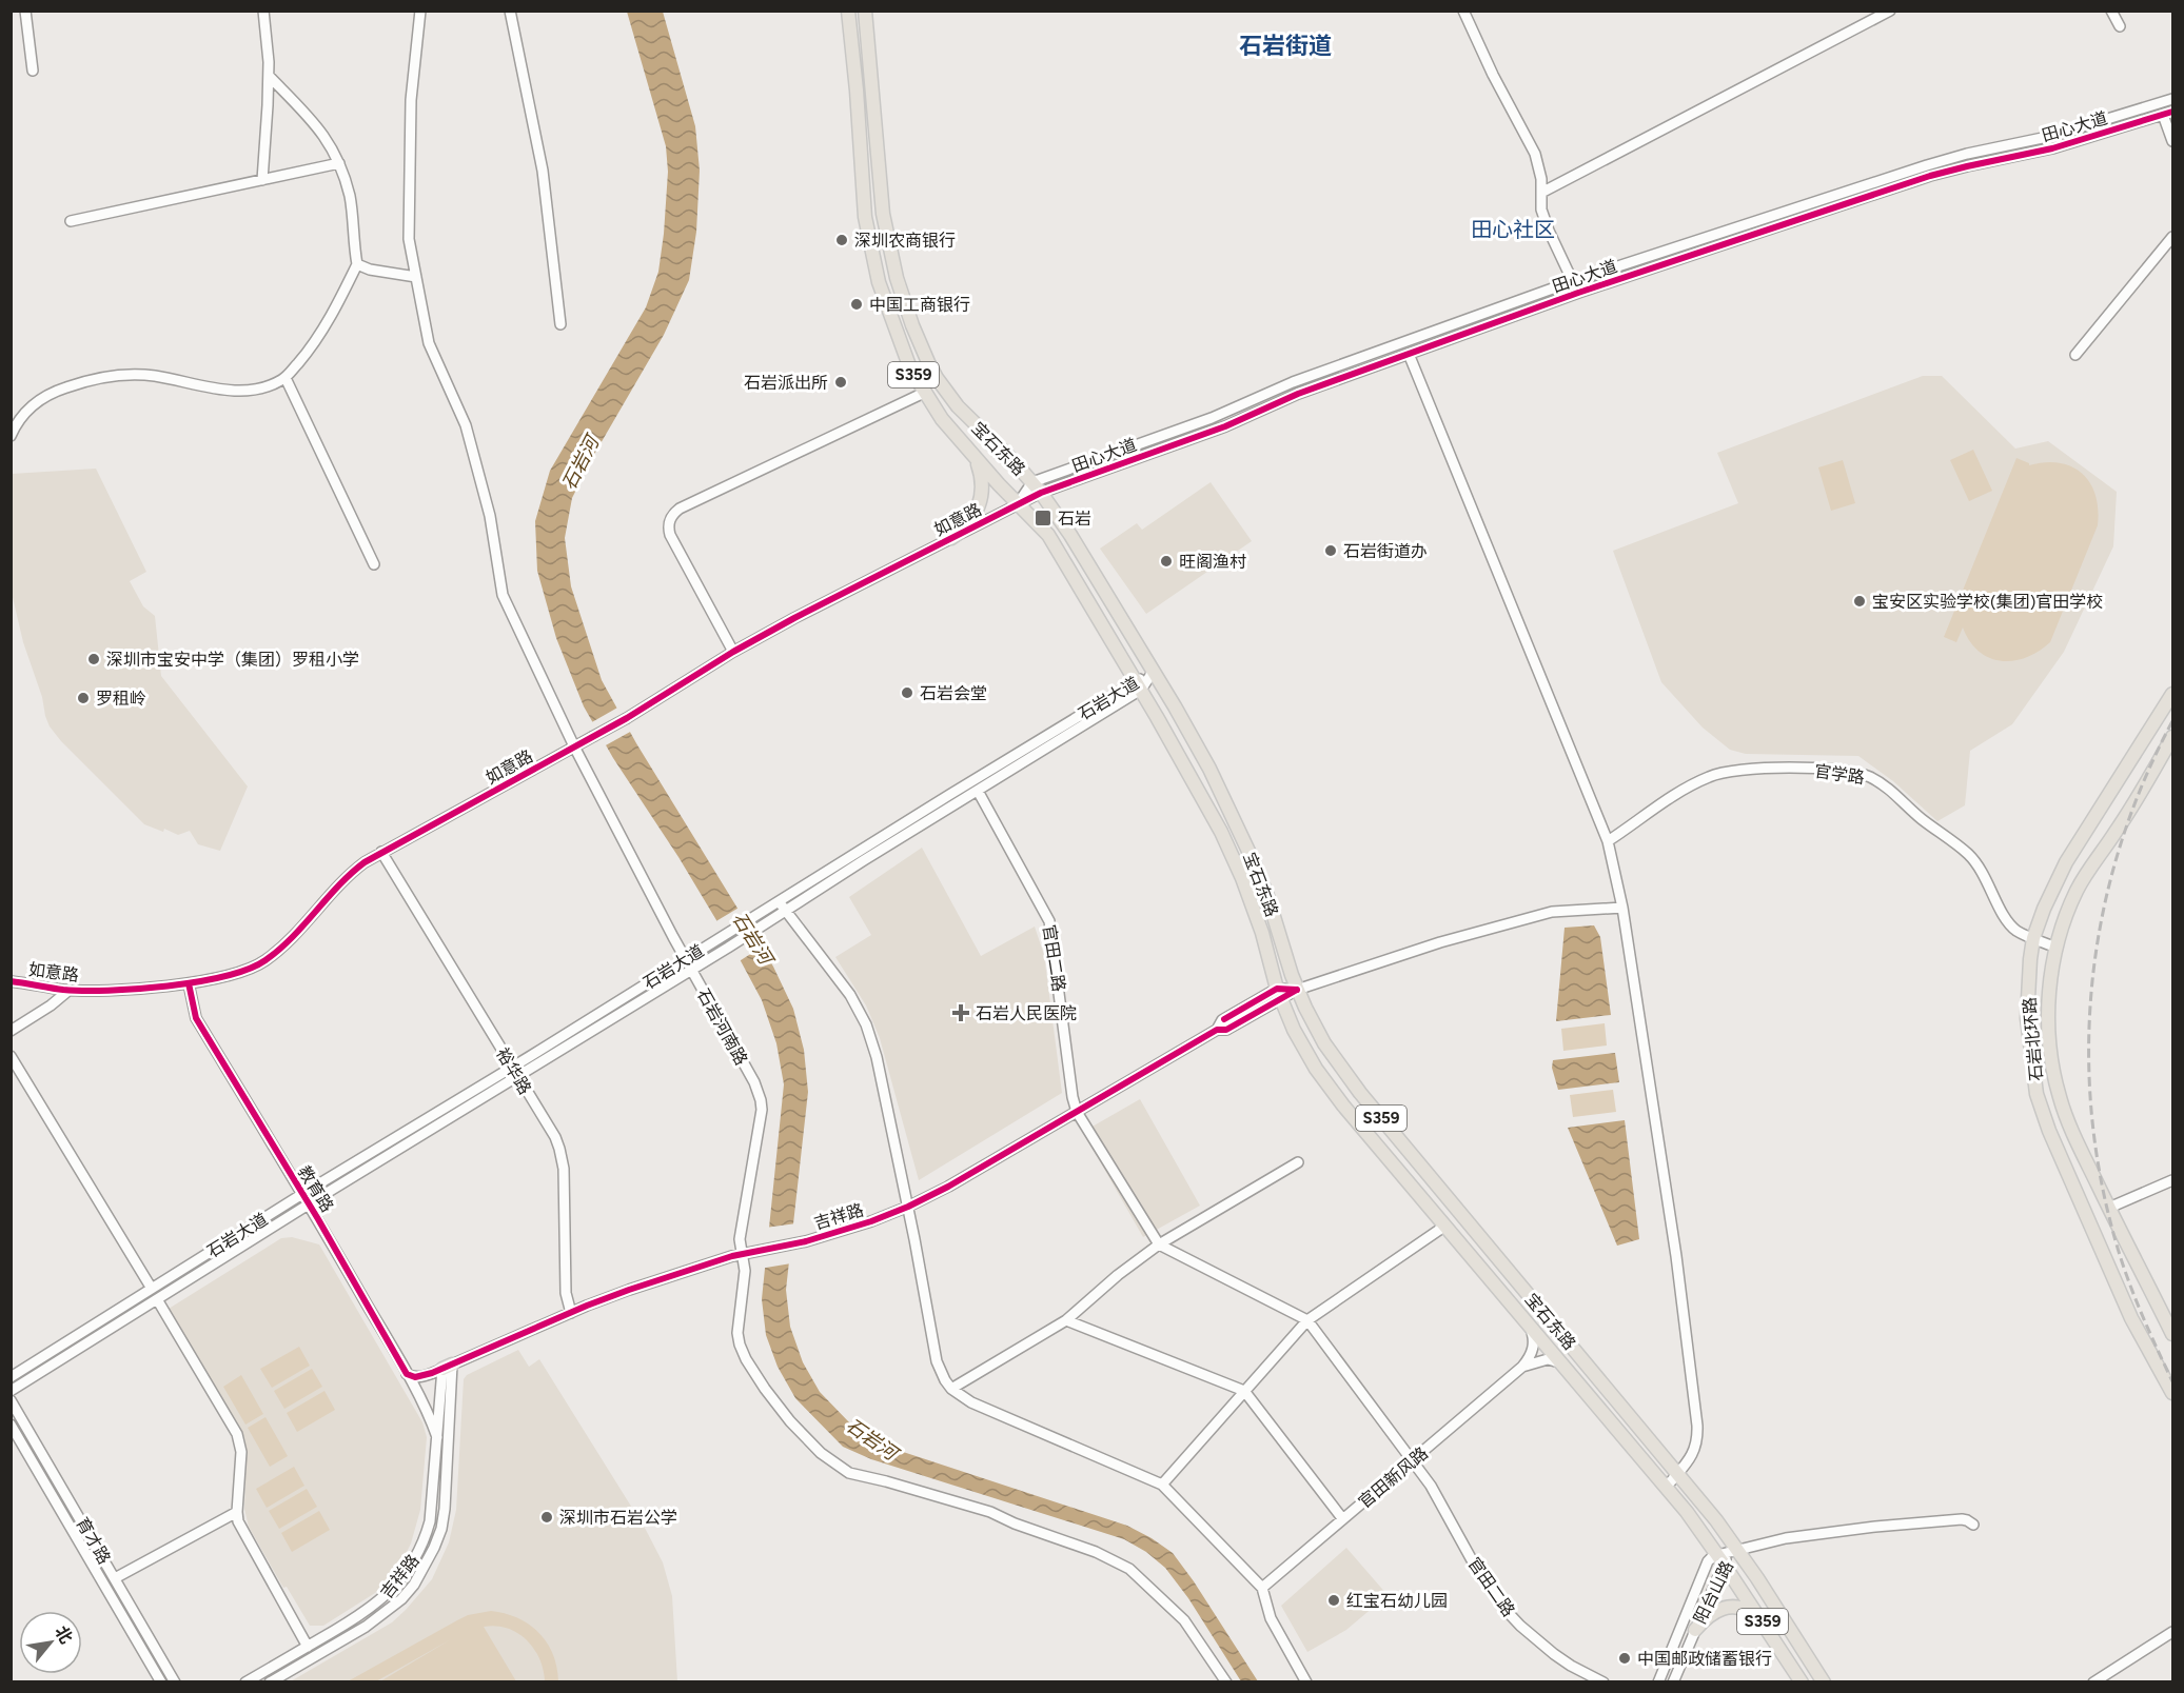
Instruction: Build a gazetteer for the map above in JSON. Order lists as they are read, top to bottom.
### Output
{
  "streets": {
    "main road": ["S359", "宝石东路", "石岩北环路"],
    "street": [
      "田心大道",
      "如意路",
      "石岩大道",
      "官学路",
      "官田二路",
      "石岩河南路",
      "裕华路",
      "教育路",
      "吉祥路",
      "官田新风路",
      "育才路",
      "阳台山路"
    ]
  },
  "crossings": [
    ["田心大道", "宝石东路"],
    ["田心大道", "如意路"],
    ["宝石东路", "如意路"],
    ["宝石东路", "石岩大道"],
    ["宝石东路", "吉祥路"],
    ["宝石东路", "官田新风路"],
    ["宝石东路", "阳台山路"],
    ["如意路", "石岩河南路"],
    ["如意路", "裕华路"],
    ["如意路", "教育路"],
    ["石岩大道", "官田二路"],
    ["石岩大道", "石岩河南路"],
    ["石岩大道", "裕华路"],
    ["石岩大道", "教育路"],
    ["官学路", "石岩北环路"],
    ["官田二路", "吉祥路"],
    ["官田二路", "官田新风路"],
    ["石岩河南路", "吉祥路"],
    ["裕华路", "吉祥路"],
    ["教育路", "吉祥路"]
  ],
  "districts": ["石岩街道", "田心社区"],
  "water": ["石岩河"],
  "places": {
    "other": [
      "深圳农商银行",
      "中国工商银行",
      "石岩派出所",
      "石岩街道办",
      "旺阁渔村",
      "宝安区实验学校(集团)官田学校",
      "深圳市宝安中学（集团）罗租小学",
      "石岩会堂",
      "罗租岭",
      "深圳市石岩公学",
      "红宝石幼儿园",
      "中国邮政储蓄银行"
    ],
    "transit": ["石岩"],
    "health": ["石岩人民医院"]
  },
  "north": "top right"
}
